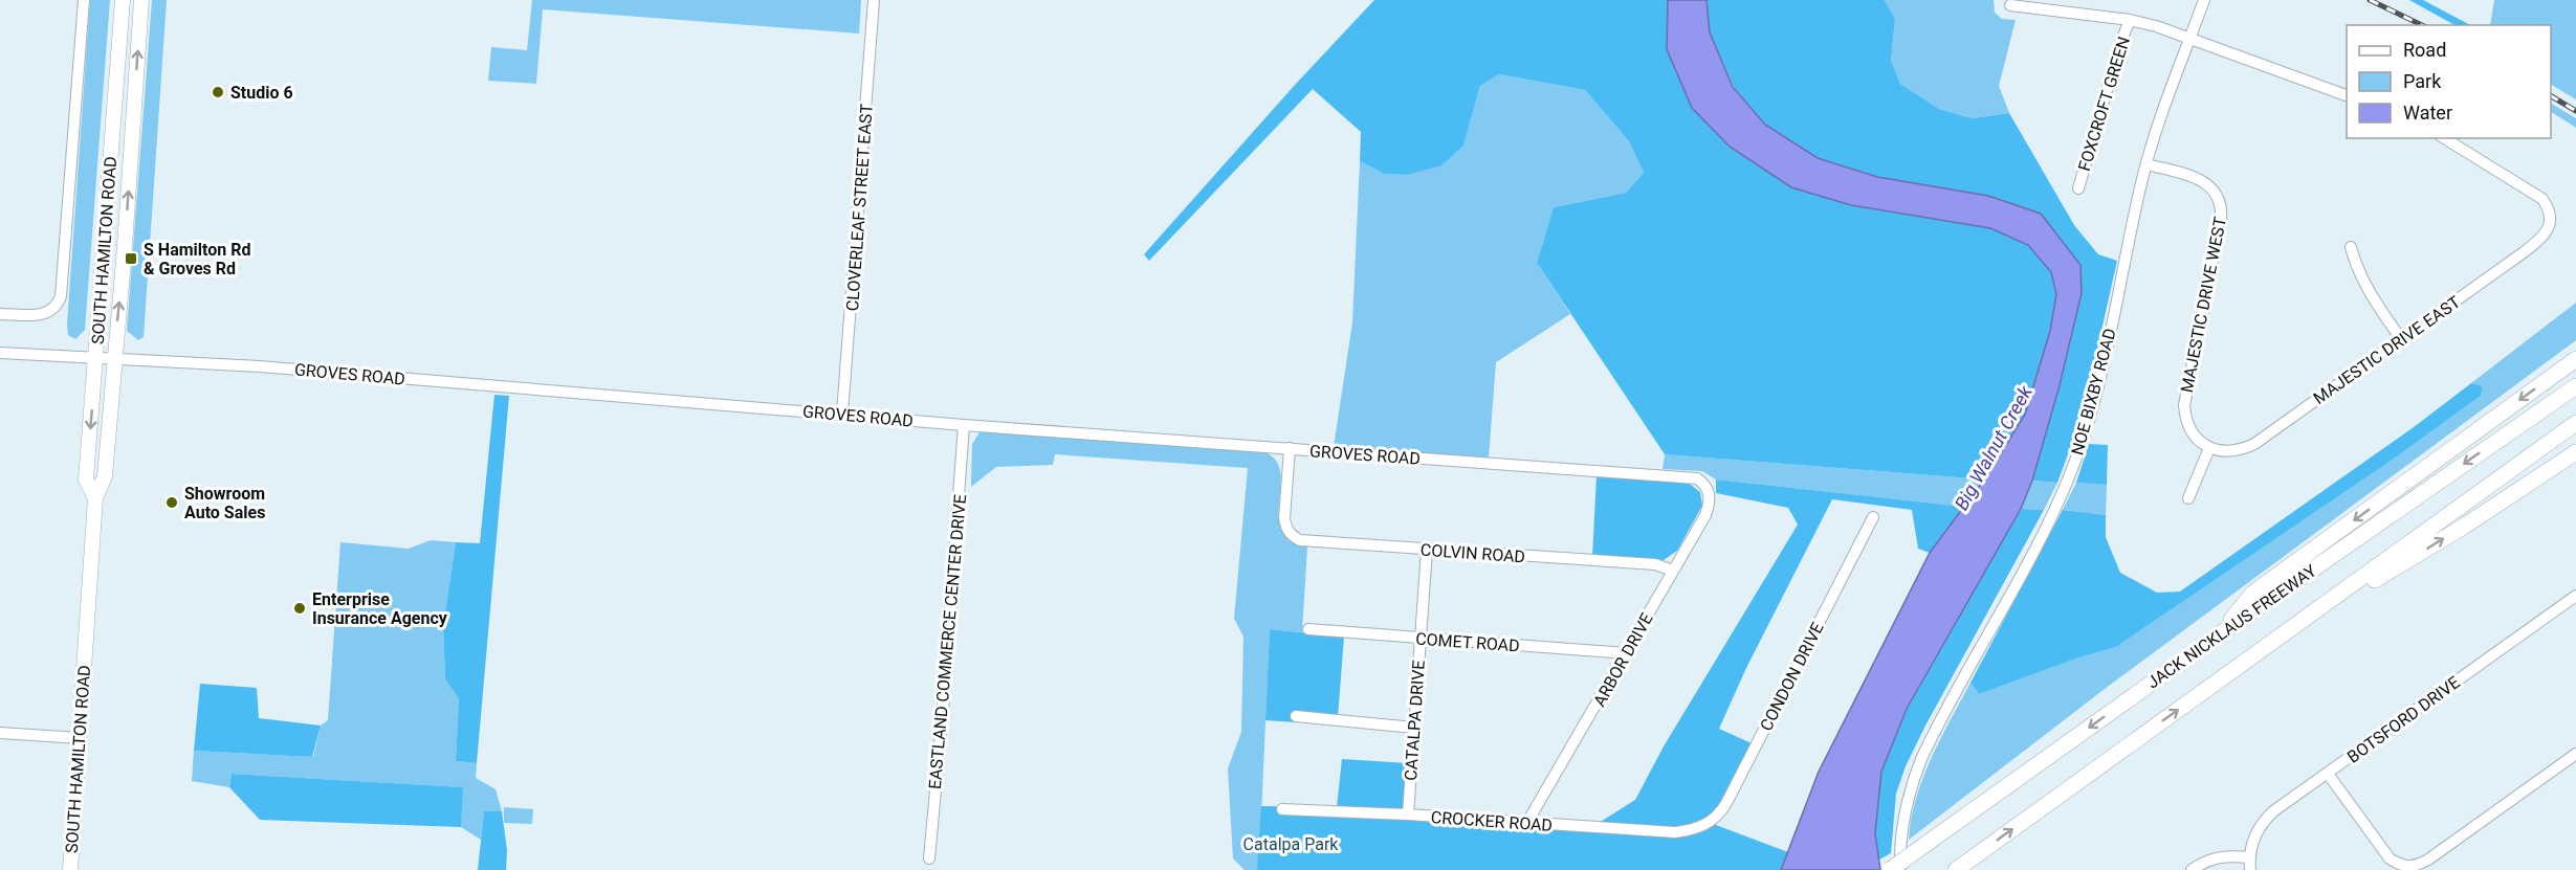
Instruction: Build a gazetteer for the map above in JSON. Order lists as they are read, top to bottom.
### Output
{
  "streets": {
    "highway": ["JACK NICKLAUS FREEWAY"],
    "main road": ["SOUTH HAMILTON ROAD"],
    "street": [
      "FOXCROFT GREEN",
      "CLOVERLEAF STREET EAST",
      "MAJESTIC DRIVE WEST",
      "MAJESTIC DRIVE EAST",
      "GROVES ROAD",
      "NOE BIXBY ROAD",
      "COLVIN ROAD",
      "EASTLAND COMMERCE CENTER DRIVE",
      "COMET ROAD",
      "ARBOR DRIVE",
      "CONDON DRIVE",
      "BOTSFORD DRIVE",
      "CATALPA DRIVE",
      "CROCKER ROAD"
    ]
  },
  "crossings": [
    ["CLOVERLEAF STREET EAST", "GROVES ROAD"],
    ["SOUTH HAMILTON ROAD", "GROVES ROAD"],
    ["MAJESTIC DRIVE WEST", "MAJESTIC DRIVE EAST"],
    ["MAJESTIC DRIVE WEST", "NOE BIXBY ROAD"],
    ["GROVES ROAD", "COLVIN ROAD"],
    ["GROVES ROAD", "EASTLAND COMMERCE CENTER DRIVE"],
    ["GROVES ROAD", "ARBOR DRIVE"],
    ["COLVIN ROAD", "ARBOR DRIVE"],
    ["COLVIN ROAD", "CATALPA DRIVE"],
    ["COMET ROAD", "ARBOR DRIVE"],
    ["COMET ROAD", "CATALPA DRIVE"],
    ["ARBOR DRIVE", "CROCKER ROAD"],
    ["CONDON DRIVE", "CROCKER ROAD"],
    ["CATALPA DRIVE", "CROCKER ROAD"]
  ],
  "water": ["Big Walnut Creek"],
  "parks": ["Catalpa Park"],
  "places": {
    "other": ["Studio 6", "Showroom Auto Sales", "Enterprise Insurance Agency"],
    "transit": ["S Hamilton Rd & Groves Rd"]
  },
  "legend": ["Road", "Park", "Water"]
}
